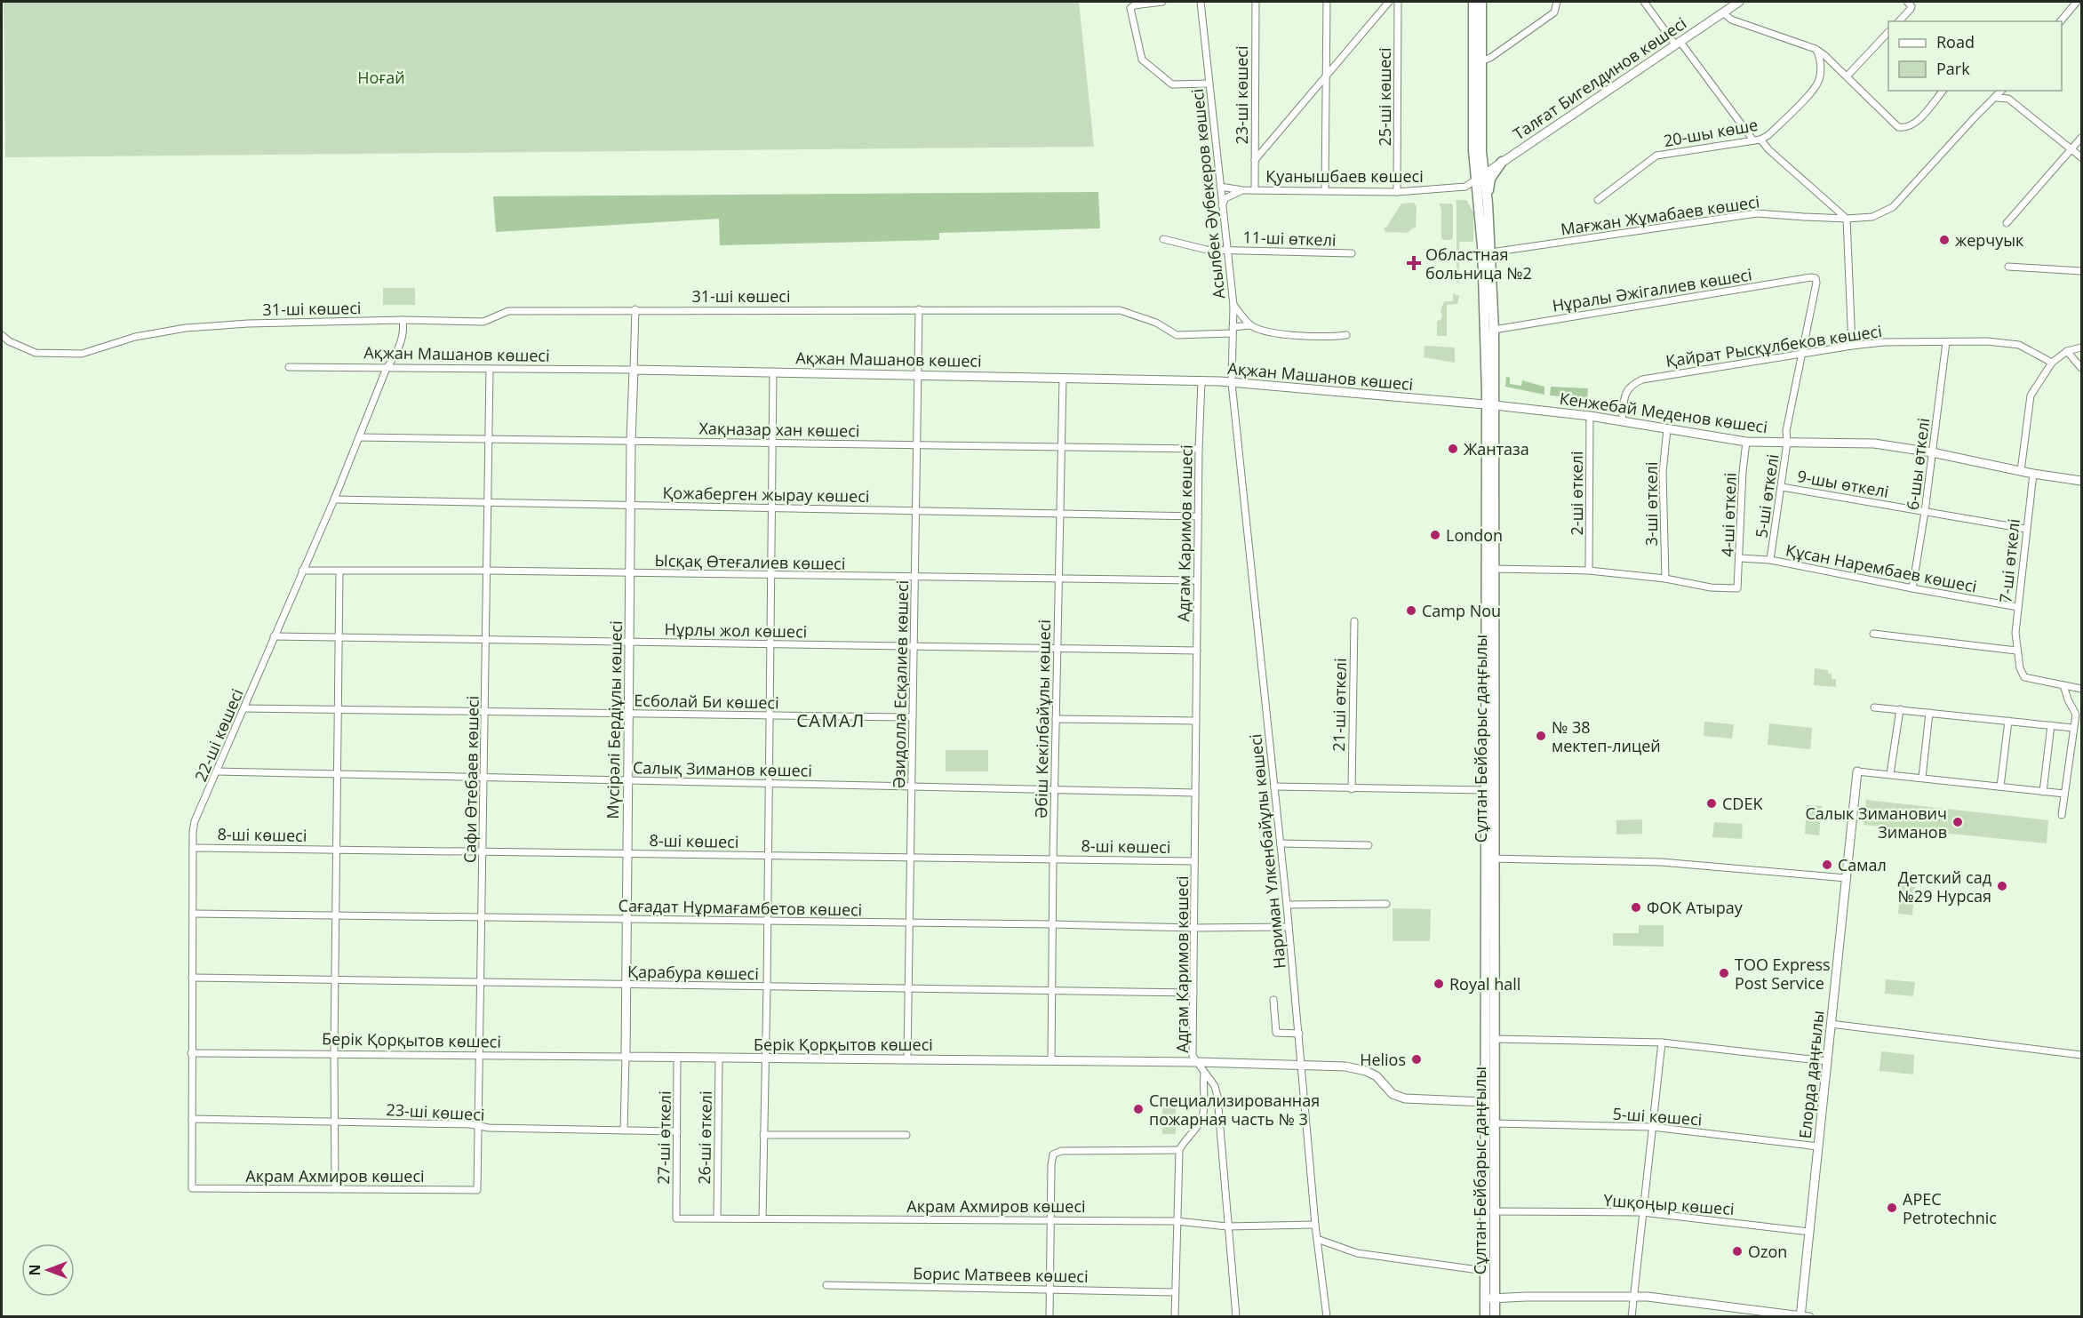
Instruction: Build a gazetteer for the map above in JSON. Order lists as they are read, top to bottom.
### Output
{
  "streets": {
    "main road": ["Сұлтан Бейбарыс даңғылы"],
    "street": [
      "Талғат Бигелдинов көшесі",
      "23-ші көшесі",
      "25-ші көшесі",
      "20-шы көше",
      "Қуанышбаев көшесі",
      "Асылбек Әубекеров көшесі",
      "Мағжан Жұмабаев көшесі",
      "11-ші өткелі",
      "Нұралы Әжiгалиев көшесi",
      "31-ші көшесі",
      "Қайрат Рысқұлбеков көшесі",
      "Ақжан Машанов көшесі",
      "Кенжебай Меденов көшесі",
      "Хақназар хан көшесі",
      "6-шы өткелі",
      "9-шы өткелі",
      "2-ші өткелі",
      "Қожаберген жырау көшесі",
      "5-ші өткелі",
      "3-ші өткелі",
      "4-ші өткелі",
      "Адгам Каримов көшесі",
      "7-ші өткелі",
      "Ысқақ Өтеғалиев көшесі",
      "Құсан Нарембаев көшесі",
      "Нұрлы жол көшесі",
      "Әзидолла Есқалиев көшесі",
      "Есболай Би көшесі",
      "21-ші өткелі",
      "Әбіш Кекілбайұлы көшесі",
      "Мүсірәлі Бердіұлы көшесі",
      "22-ші көшесі",
      "Салық Зиманов көшесі",
      "Сафи Өтебаев көшесі",
      "8-шi көшесi",
      "Нариман Үлкенбайұлы көшесі",
      "Сағадат Нұрмағамбетов көшесі",
      "Қарабура көшесі",
      "Берік Қорқытов көшесі",
      "Елорда даңғылы",
      "23-шi көшесi",
      "5-ші көшесі",
      "27-ші өткелі",
      "26-ші өткелі",
      "Акрам Ахмиров көшесі",
      "Үшқоңыр көшесі",
      "Борис Матвеев көшесі"
    ]
  },
  "crossings": [
    ["Талғат Бигелдинов көшесі", "Қуанышбаев көшесі"],
    ["Талғат Бигелдинов көшесі", "Сұлтан Бейбарыс даңғылы"],
    ["23-ші көшесі", "Қуанышбаев көшесі"],
    ["25-ші көшесі", "Қуанышбаев көшесі"],
    ["Қуанышбаев көшесі", "Асылбек Әубекеров көшесі"],
    ["Қуанышбаев көшесі", "Сұлтан Бейбарыс даңғылы"],
    ["Асылбек Әубекеров көшесі", "11-ші өткелі"],
    ["Асылбек Әубекеров көшесі", "31-ші көшесі"],
    ["Асылбек Әубекеров көшесі", "Ақжан Машанов көшесі"],
    ["Асылбек Әубекеров көшесі", "Нариман Үлкенбайұлы көшесі"],
    ["Мағжан Жұмабаев көшесі", "Сұлтан Бейбарыс даңғылы"],
    ["Нұралы Әжiгалиев көшесi", "5-ші өткелі"],
    ["Нұралы Әжiгалиев көшесi", "Сұлтан Бейбарыс даңғылы"],
    ["31-ші көшесі", "Әзидолла Есқалиев көшесі"],
    ["31-ші көшесі", "Мүсірәлі Бердіұлы көшесі"],
    ["31-ші көшесі", "22-ші көшесі"],
    ["Қайрат Рысқұлбеков көшесі", "Кенжебай Меденов көшесі"],
    ["Қайрат Рысқұлбеков көшесі", "6-шы өткелі"],
    ["Қайрат Рысқұлбеков көшесі", "5-ші өткелі"],
    ["Ақжан Машанов көшесі", "Кенжебай Меденов көшесі"],
    ["Ақжан Машанов көшесі", "Адгам Каримов көшесі"],
    ["Ақжан Машанов көшесі", "Әзидолла Есқалиев көшесі"],
    ["Ақжан Машанов көшесі", "Әбіш Кекілбайұлы көшесі"],
    ["Ақжан Машанов көшесі", "Мүсірәлі Бердіұлы көшесі"],
    ["Ақжан Машанов көшесі", "22-ші көшесі"],
    ["Ақжан Машанов көшесі", "Сұлтан Бейбарыс даңғылы"],
    ["Ақжан Машанов көшесі", "Сафи Өтебаев көшесі"],
    ["Ақжан Машанов көшесі", "Нариман Үлкенбайұлы көшесі"],
    ["Кенжебай Меденов көшесі", "6-шы өткелі"],
    ["Кенжебай Меденов көшесі", "2-ші өткелі"],
    ["Кенжебай Меденов көшесі", "5-ші өткелі"],
    ["Кенжебай Меденов көшесі", "3-ші өткелі"],
    ["Кенжебай Меденов көшесі", "4-ші өткелі"],
    ["Кенжебай Меденов көшесі", "7-ші өткелі"],
    ["Кенжебай Меденов көшесі", "Сұлтан Бейбарыс даңғылы"],
    ["Хақназар хан көшесі", "Адгам Каримов көшесі"],
    ["Хақназар хан көшесі", "Әзидолла Есқалиев көшесі"],
    ["Хақназар хан көшесі", "Әбіш Кекілбайұлы көшесі"],
    ["Хақназар хан көшесі", "Мүсірәлі Бердіұлы көшесі"],
    ["Хақназар хан көшесі", "22-ші көшесі"],
    ["Хақназар хан көшесі", "Сафи Өтебаев көшесі"],
    ["6-шы өткелі", "9-шы өткелі"],
    ["6-шы өткелі", "Құсан Нарембаев көшесі"],
    ["9-шы өткелі", "5-ші өткелі"],
    ["9-шы өткелі", "7-ші өткелі"],
    ["Қожаберген жырау көшесі", "Адгам Каримов көшесі"],
    ["Қожаберген жырау көшесі", "Әзидолла Есқалиев көшесі"],
    ["Қожаберген жырау көшесі", "Әбіш Кекілбайұлы көшесі"],
    ["Қожаберген жырау көшесі", "Мүсірәлі Бердіұлы көшесі"],
    ["Қожаберген жырау көшесі", "22-ші көшесі"],
    ["Қожаберген жырау көшесі", "Сафи Өтебаев көшесі"],
    ["5-ші өткелі", "Құсан Нарембаев көшесі"],
    ["3-ші өткелі", "4-ші өткелі"],
    ["4-ші өткелі", "Құсан Нарембаев көшесі"],
    ["Адгам Каримов көшесі", "Ысқақ Өтеғалиев көшесі"],
    ["Адгам Каримов көшесі", "Нұрлы жол көшесі"],
    ["Адгам Каримов көшесі", "Салық Зиманов көшесі"],
    ["Адгам Каримов көшесі", "8-шi көшесi"],
    ["Адгам Каримов көшесі", "Сағадат Нұрмағамбетов көшесі"],
    ["Адгам Каримов көшесі", "Қарабура көшесі"],
    ["Адгам Каримов көшесі", "Берік Қорқытов көшесі"],
    ["Адгам Каримов көшесі", "Акрам Ахмиров көшесі"],
    ["7-ші өткелі", "Құсан Нарембаев көшесі"],
    ["Ысқақ Өтеғалиев көшесі", "Әзидолла Есқалиев көшесі"],
    ["Ысқақ Өтеғалиев көшесі", "Әбіш Кекілбайұлы көшесі"],
    ["Ысқақ Өтеғалиев көшесі", "Мүсірәлі Бердіұлы көшесі"],
    ["Ысқақ Өтеғалиев көшесі", "22-ші көшесі"],
    ["Ысқақ Өтеғалиев көшесі", "Сафи Өтебаев көшесі"],
    ["Нұрлы жол көшесі", "Әзидолла Есқалиев көшесі"],
    ["Нұрлы жол көшесі", "Әбіш Кекілбайұлы көшесі"],
    ["Нұрлы жол көшесі", "Мүсірәлі Бердіұлы көшесі"],
    ["Нұрлы жол көшесі", "22-ші көшесі"],
    ["Нұрлы жол көшесі", "Сафи Өтебаев көшесі"],
    ["Әзидолла Есқалиев көшесі", "Есболай Би көшесі"],
    ["Әзидолла Есқалиев көшесі", "Салық Зиманов көшесі"],
    ["Әзидолла Есқалиев көшесі", "8-шi көшесi"],
    ["Әзидолла Есқалиев көшесі", "Сағадат Нұрмағамбетов көшесі"],
    ["Әзидолла Есқалиев көшесі", "Қарабура көшесі"],
    ["Әзидолла Есқалиев көшесі", "Берік Қорқытов көшесі"],
    ["Есболай Би көшесі", "Мүсірәлі Бердіұлы көшесі"],
    ["Есболай Би көшесі", "22-ші көшесі"],
    ["Есболай Би көшесі", "Сафи Өтебаев көшесі"],
    ["Әбіш Кекілбайұлы көшесі", "Салық Зиманов көшесі"],
    ["Әбіш Кекілбайұлы көшесі", "8-шi көшесi"],
    ["Әбіш Кекілбайұлы көшесі", "Сағадат Нұрмағамбетов көшесі"],
    ["Әбіш Кекілбайұлы көшесі", "Қарабура көшесі"],
    ["Әбіш Кекілбайұлы көшесі", "Берік Қорқытов көшесі"],
    ["Мүсірәлі Бердіұлы көшесі", "Салық Зиманов көшесі"],
    ["Мүсірәлі Бердіұлы көшесі", "8-шi көшесi"],
    ["Мүсірәлі Бердіұлы көшесі", "Сағадат Нұрмағамбетов көшесі"],
    ["Мүсірәлі Бердіұлы көшесі", "Қарабура көшесі"],
    ["Мүсірәлі Бердіұлы көшесі", "Берік Қорқытов көшесі"],
    ["Мүсірәлі Бердіұлы көшесі", "23-шi көшесi"],
    ["22-ші көшесі", "Салық Зиманов көшесі"],
    ["22-ші көшесі", "8-шi көшесi"],
    ["22-ші көшесі", "Сағадат Нұрмағамбетов көшесі"],
    ["22-ші көшесі", "Қарабура көшесі"],
    ["22-ші көшесі", "Берік Қорқытов көшесі"],
    ["22-ші көшесі", "23-шi көшесi"],
    ["22-ші көшесі", "Акрам Ахмиров көшесі"],
    ["Сұлтан Бейбарыс даңғылы", "Берік Қорқытов көшесі"],
    ["Сұлтан Бейбарыс даңғылы", "5-ші көшесі"],
    ["Сұлтан Бейбарыс даңғылы", "Үшқоңыр көшесі"],
    ["Салық Зиманов көшесі", "Сафи Өтебаев көшесі"],
    ["Сафи Өтебаев көшесі", "8-шi көшесi"],
    ["Сафи Өтебаев көшесі", "Сағадат Нұрмағамбетов көшесі"],
    ["Сафи Өтебаев көшесі", "Қарабура көшесі"],
    ["Сафи Өтебаев көшесі", "Берік Қорқытов көшесі"],
    ["Сафи Өтебаев көшесі", "23-шi көшесi"],
    ["Сафи Өтебаев көшесі", "Акрам Ахмиров көшесі"],
    ["Нариман Үлкенбайұлы көшесі", "Сағадат Нұрмағамбетов көшесі"],
    ["Нариман Үлкенбайұлы көшесі", "Берік Қорқытов көшесі"],
    ["Нариман Үлкенбайұлы көшесі", "Акрам Ахмиров көшесі"],
    ["Берік Қорқытов көшесі", "27-ші өткелі"],
    ["Берік Қорқытов көшесі", "26-ші өткелі"],
    ["Елорда даңғылы", "5-ші көшесі"],
    ["Елорда даңғылы", "Үшқоңыр көшесі"],
    ["23-шi көшесi", "27-ші өткелі"],
    ["27-ші өткелі", "Акрам Ахмиров көшесі"],
    ["26-ші өткелі", "Акрам Ахмиров көшесі"]
  ],
  "districts": ["САМАЛ"],
  "parks": ["Ноғай"],
  "places": {
    "other": [
      "жерчуык",
      "Жантаза",
      "London",
      "Camp Nou",
      "№ 38 мектеп-лицей",
      "CDEK",
      "Салык Зиманович Зиманов",
      "Самал",
      "Детский сад №29 Нурсая",
      "ФОК Атырау",
      "ТОО Express Post Service",
      "Royal hall",
      "Helios",
      "Специализированная пожарная часть № 3",
      "APEC Petrotechnic",
      "Ozon"
    ],
    "health": ["Областная больница №2"]
  },
  "legend": ["Road", "Park"],
  "north": "left"
}
